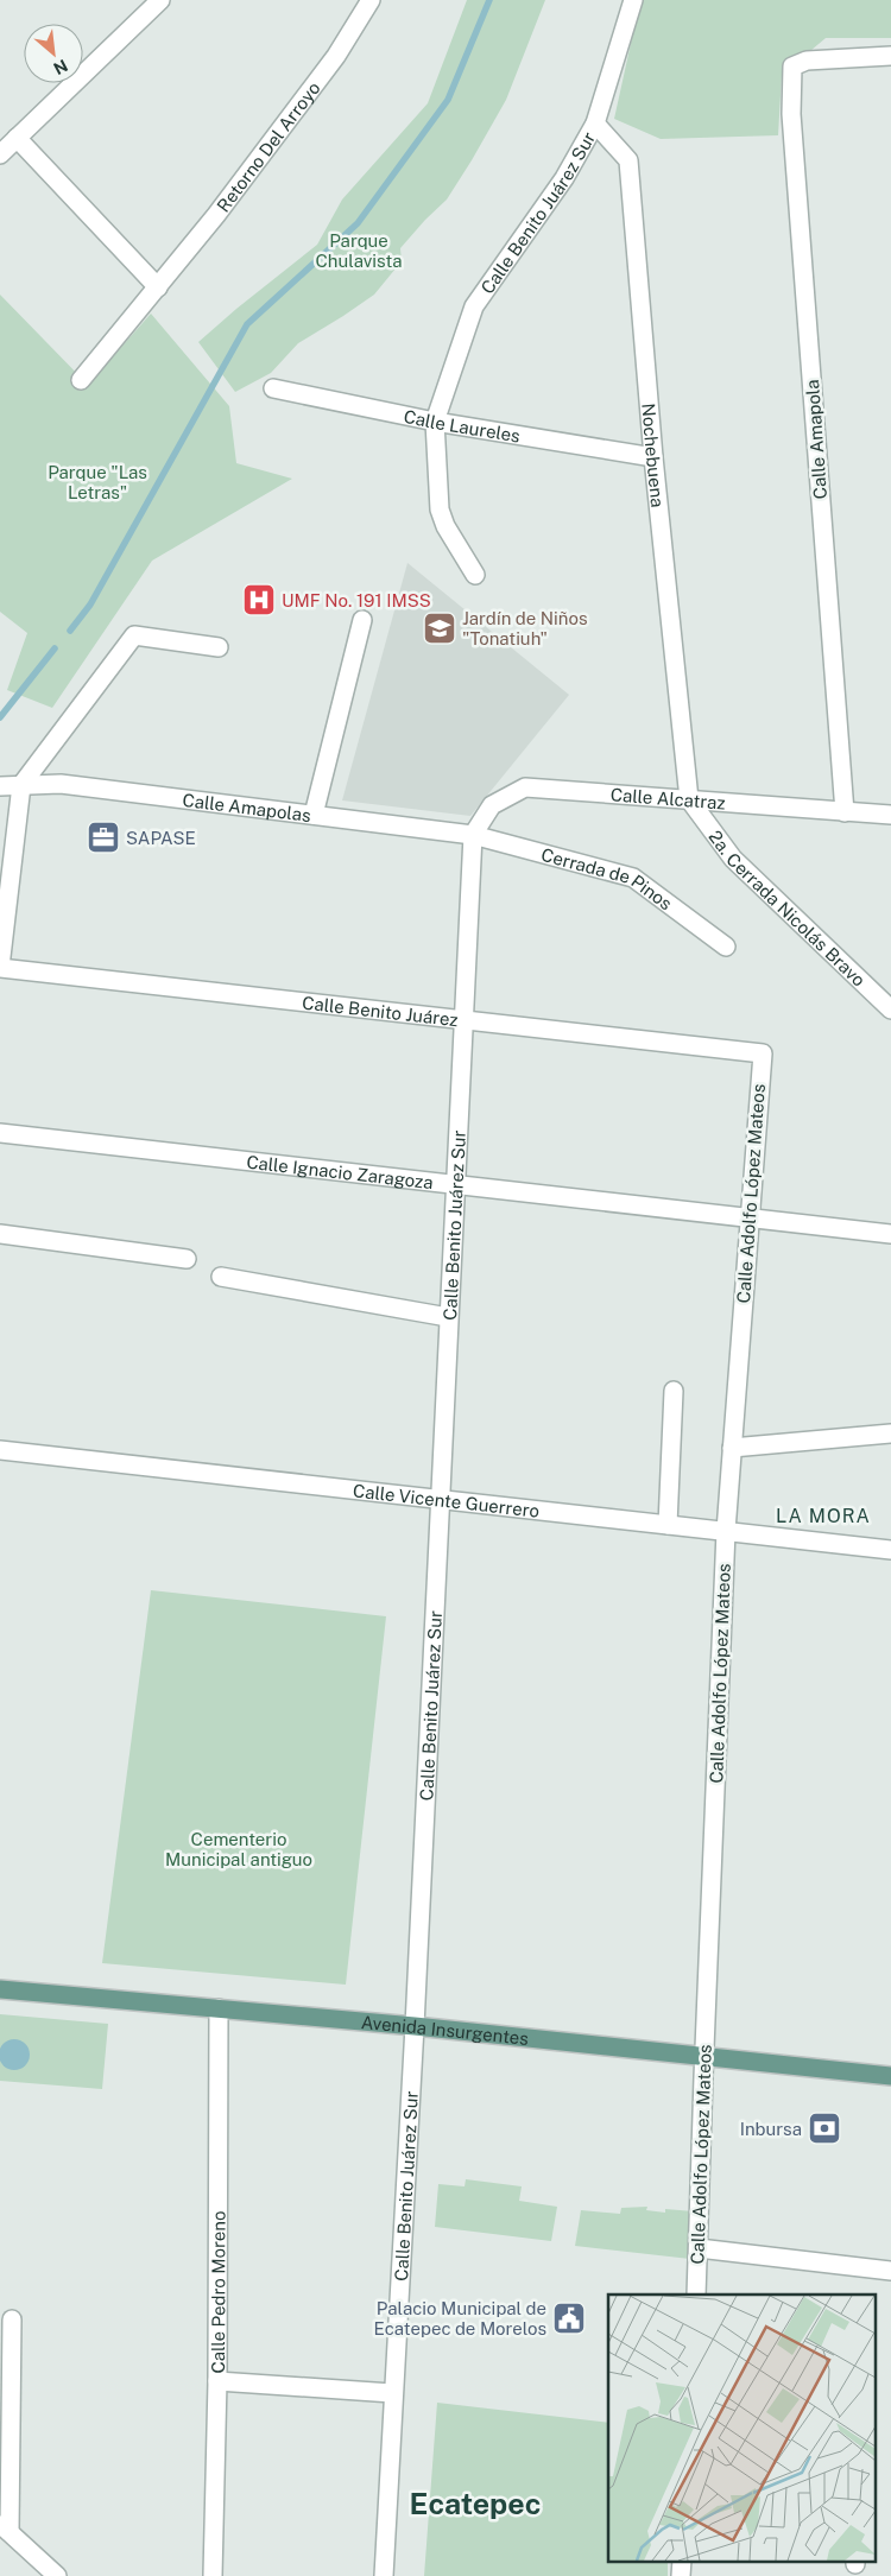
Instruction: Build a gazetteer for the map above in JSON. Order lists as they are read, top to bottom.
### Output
{
  "streets": {
    "main road": ["Avenida Insurgentes"],
    "street": [
      "Retorno Del Arroyo",
      "Calle Benito Juárez Sur",
      "Calle Laureles",
      "Calle Amapola",
      "Nochebuena",
      "Calle Alcatraz",
      "Calle Amapolas",
      "Cerrada de Pinos",
      "2a. Cerrada Nicolás Bravo",
      "Calle Benito Juárez",
      "Calle Ignacio Zaragoza",
      "Calle Adolfo López Mateos",
      "Calle Vicente Guerrero",
      "Calle Pedro Moreno"
    ]
  },
  "crossings": [
    ["Calle Benito Juárez Sur", "Calle Laureles"],
    ["Calle Benito Juárez Sur", "Nochebuena"],
    ["Calle Benito Juárez Sur", "Calle Alcatraz"],
    ["Calle Benito Juárez Sur", "Calle Amapolas"],
    ["Calle Benito Juárez Sur", "Cerrada de Pinos"],
    ["Calle Benito Juárez Sur", "Calle Benito Juárez"],
    ["Calle Benito Juárez Sur", "Calle Ignacio Zaragoza"],
    ["Calle Benito Juárez Sur", "Calle Vicente Guerrero"],
    ["Calle Benito Juárez Sur", "Avenida Insurgentes"],
    ["Calle Laureles", "Nochebuena"],
    ["Calle Amapola", "Calle Alcatraz"],
    ["Nochebuena", "Calle Alcatraz"],
    ["Nochebuena", "2a. Cerrada Nicolás Bravo"],
    ["Calle Alcatraz", "Calle Amapolas"],
    ["Calle Alcatraz", "Cerrada de Pinos"],
    ["Calle Alcatraz", "2a. Cerrada Nicolás Bravo"],
    ["Calle Amapolas", "Cerrada de Pinos"],
    ["Calle Benito Juárez", "Calle Adolfo López Mateos"],
    ["Calle Ignacio Zaragoza", "Calle Adolfo López Mateos"],
    ["Calle Adolfo López Mateos", "Calle Vicente Guerrero"],
    ["Calle Adolfo López Mateos", "Avenida Insurgentes"],
    ["Avenida Insurgentes", "Calle Pedro Moreno"]
  ],
  "districts": ["LA MORA", "Ecatepec"],
  "parks": ["Parque Chulavista", "Parque \"Las Letras\"", "Cementerio Municipal antiguo"],
  "places": {
    "hospital": ["UMF No. 191 IMSS"],
    "school or university": ["Jardín de Niños \"Tonatiuh\""],
    "office": ["SAPASE"],
    "bank": ["Inbursa"],
    "public building": ["Palacio Municipal de Ecatepec de Morelos"]
  },
  "north": "bottom right"
}
